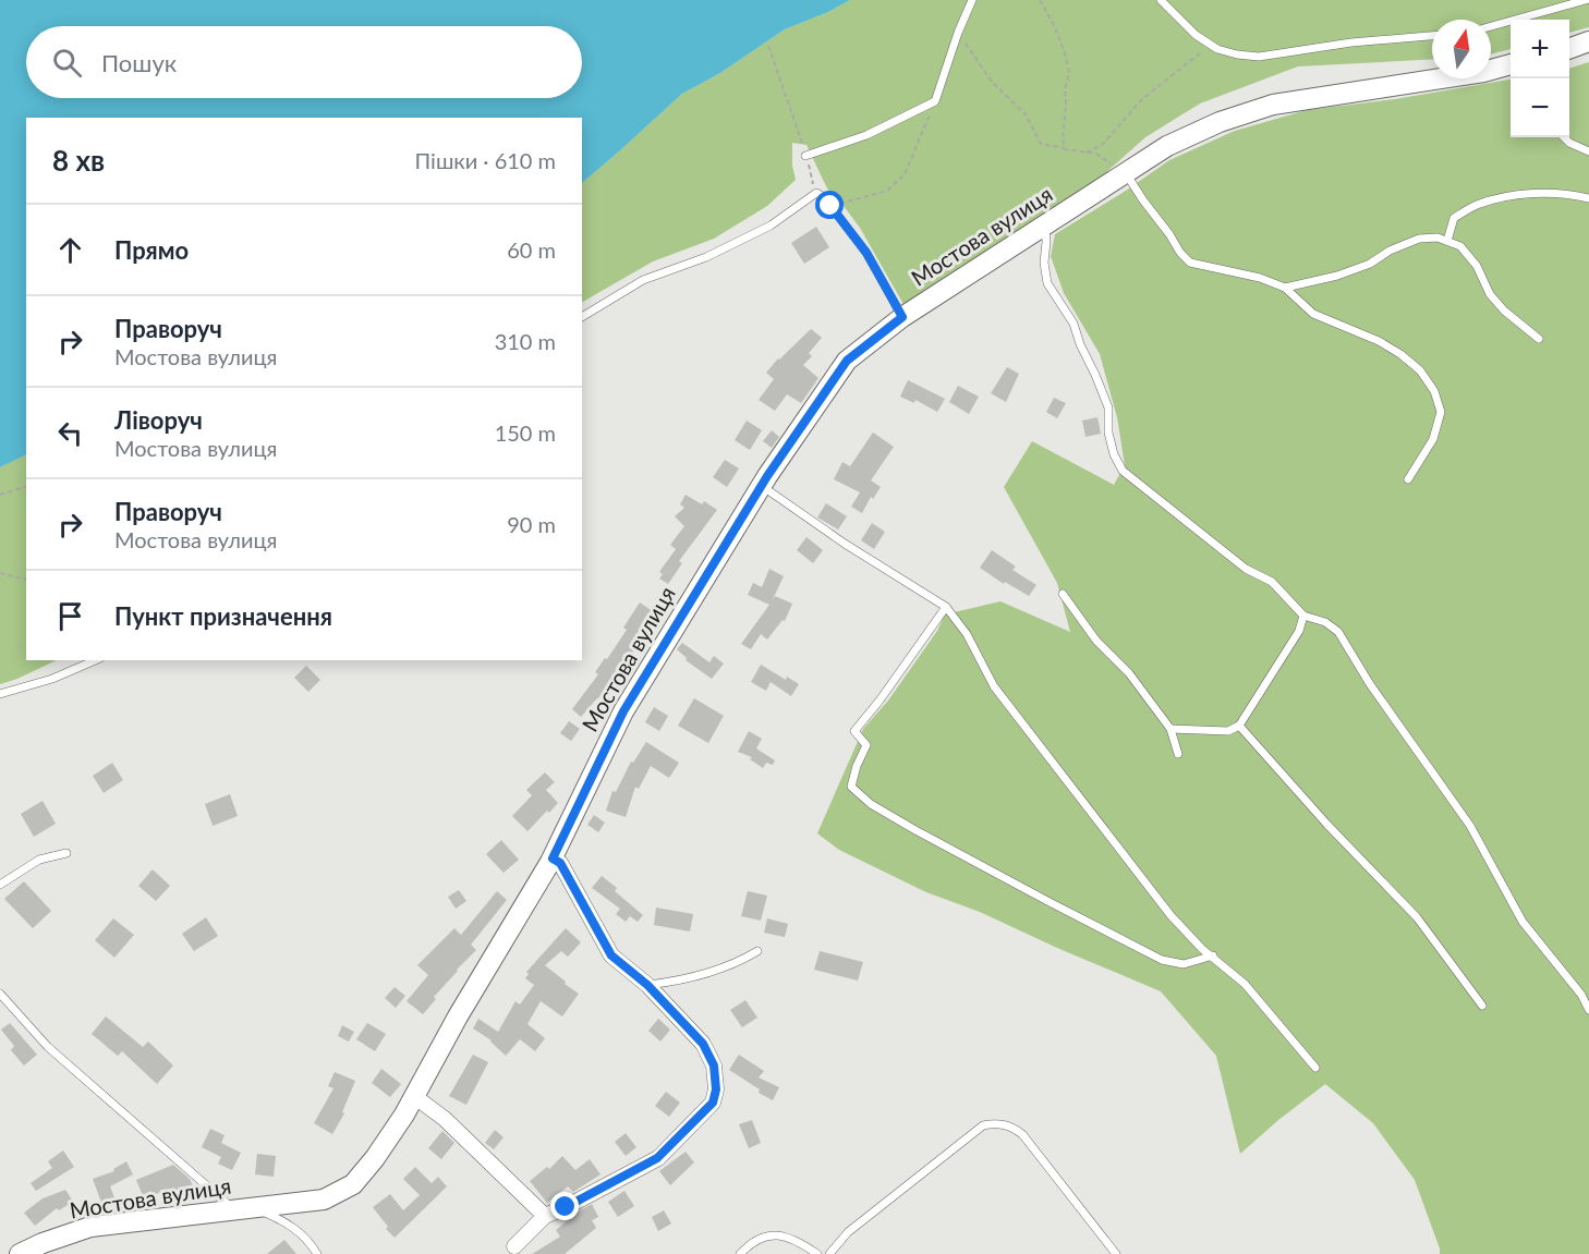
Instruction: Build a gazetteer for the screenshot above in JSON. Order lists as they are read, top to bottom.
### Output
{
  "streets": {
    "street": ["Мостова вулиця"]
  },
  "north": "top",
  "page": {
    "map_buttons": ["+", "−"],
    "search": "Пошук",
    "heading": ["8 хв", "Пішки · 610 m"],
    "list": [
      ["Прямо", "60 m"],
      ["Праворуч", "Мостова вулиця", "310 m"],
      ["Ліворуч", "Мостова вулиця", "150 m"],
      ["Праворуч", "Мостова вулиця", "90 m"],
      "Пункт призначення"
    ]
  }
}
